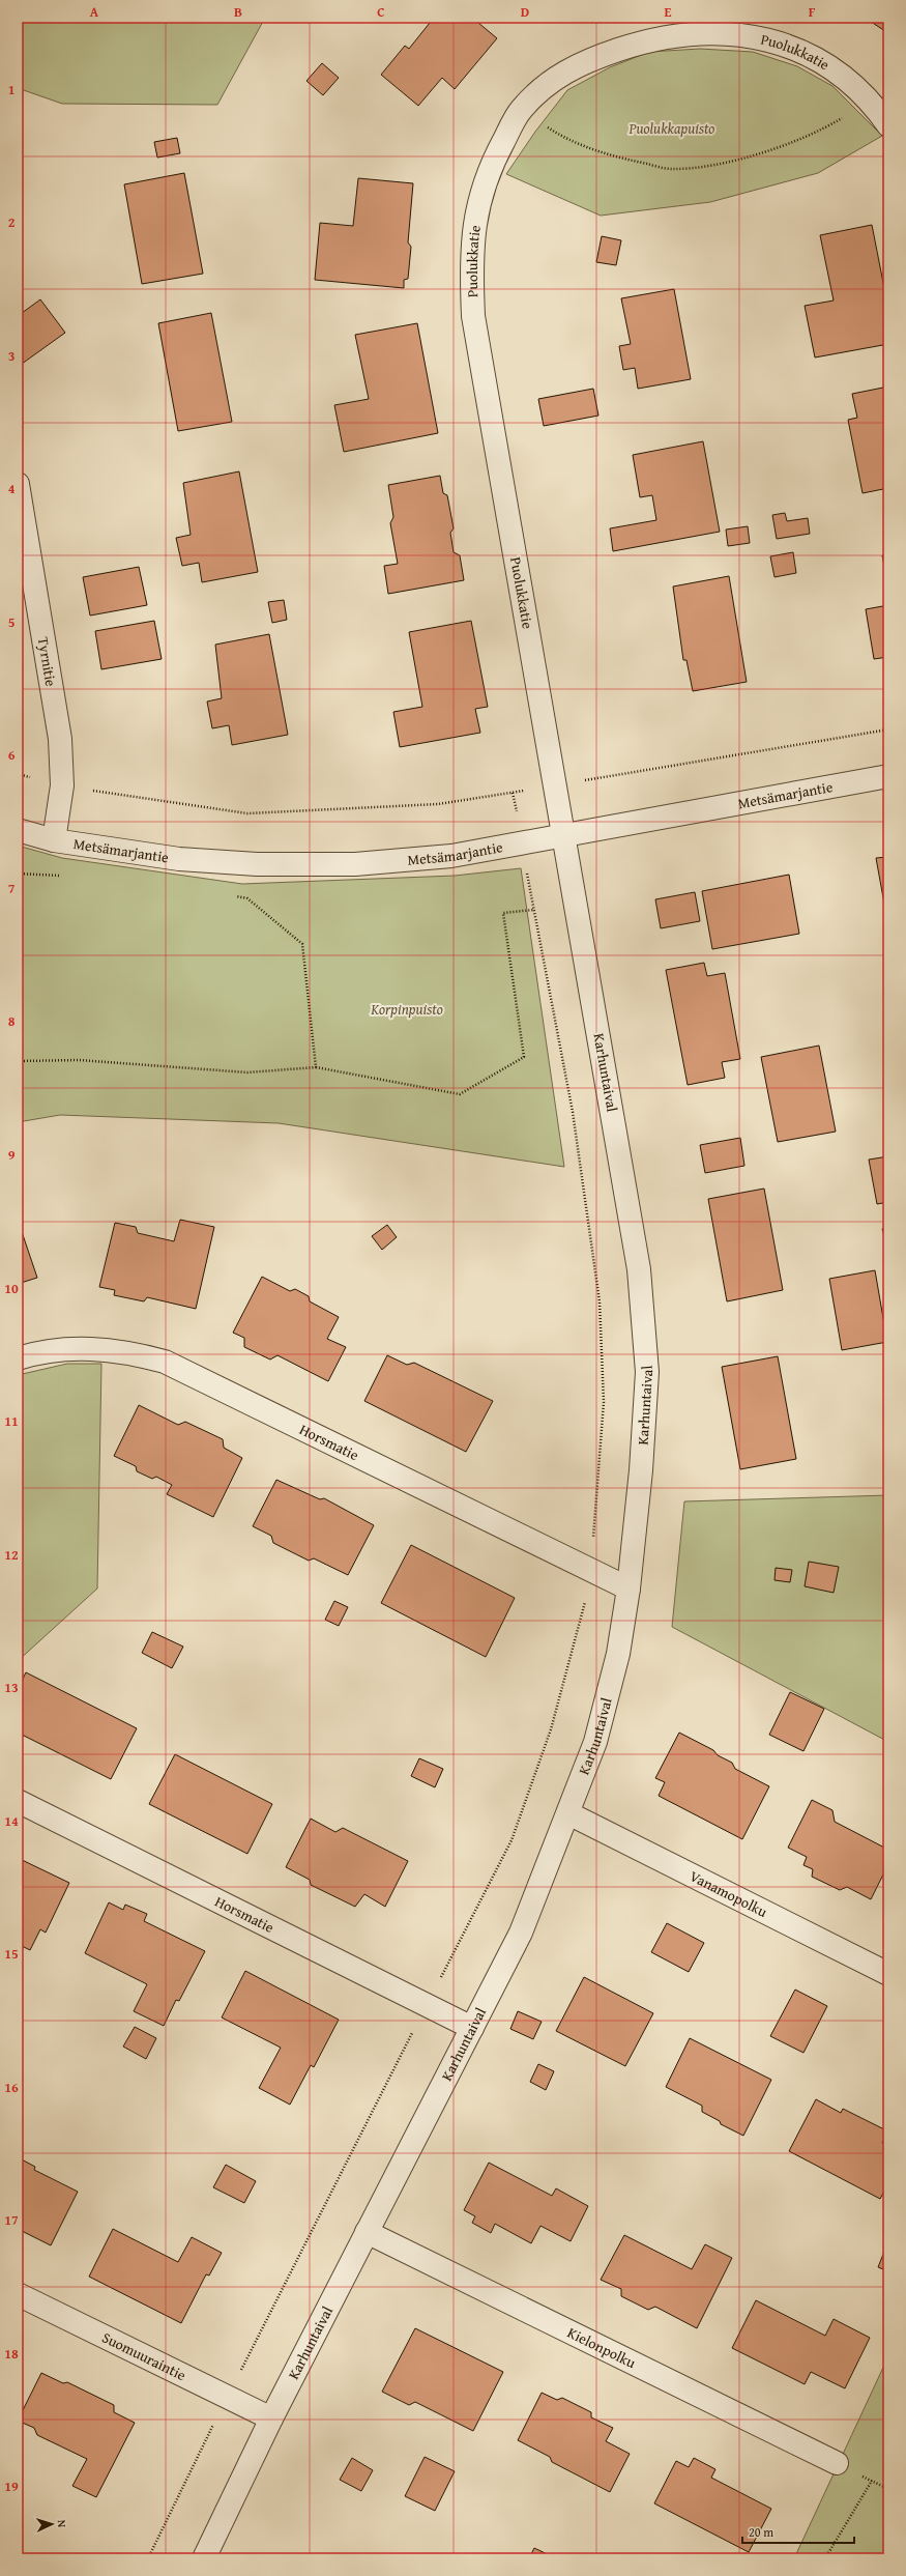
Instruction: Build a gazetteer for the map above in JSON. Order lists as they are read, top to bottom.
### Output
{
  "streets": {
    "street": [
      "Puolukkatie",
      "Tyrnitie",
      "Metsämarjantie",
      "Karhuntaival",
      "Horsmatie",
      "Vanamopolku",
      "Kielonpolku",
      "Suomuuraintie"
    ]
  },
  "crossings": [
    ["Puolukkatie", "Metsämarjantie"],
    ["Puolukkatie", "Karhuntaival"],
    ["Tyrnitie", "Metsämarjantie"],
    ["Metsämarjantie", "Karhuntaival"],
    ["Karhuntaival", "Horsmatie"],
    ["Karhuntaival", "Vanamopolku"],
    ["Karhuntaival", "Kielonpolku"],
    ["Karhuntaival", "Suomuuraintie"]
  ],
  "parks": ["Puolukkapuisto", "Korpinpuisto"],
  "scale_bar": "20 m",
  "north": "right",
  "grid": {
    "columns": [
      "A",
      "B",
      "C",
      "D",
      "E",
      "F"
    ],
    "rows": [
      "1",
      "2",
      "3",
      "4",
      "5",
      "6",
      "7",
      "8",
      "9",
      "10",
      "11",
      "12",
      "13",
      "14",
      "15",
      "16",
      "17",
      "18",
      "19"
    ]
  }
}
